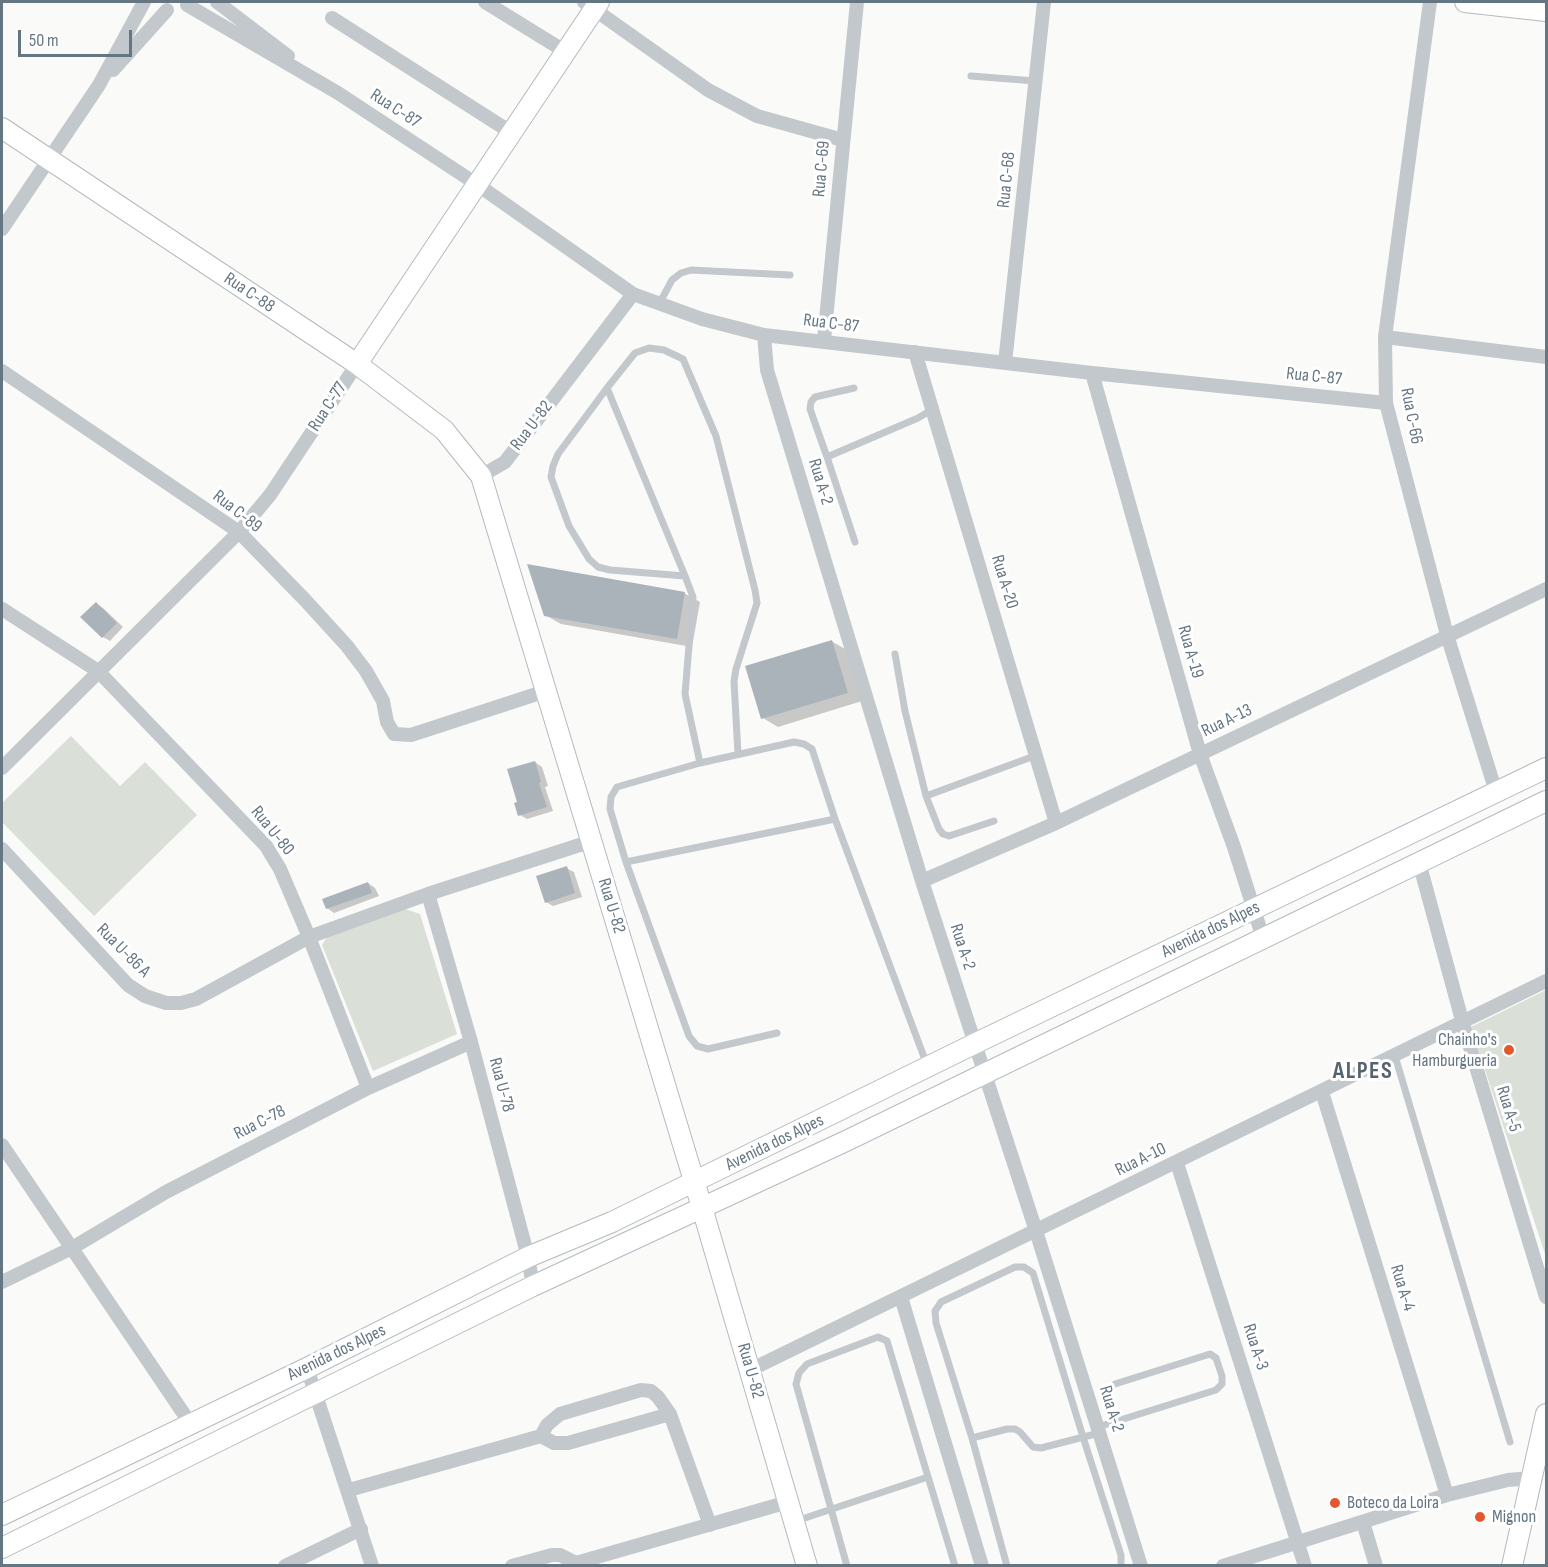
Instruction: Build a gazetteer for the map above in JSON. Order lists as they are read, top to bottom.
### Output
{
  "streets": {
    "main road": [
      "Rua C-88",
      "Rua C-77",
      "Rua U-82",
      "Avenida dos Alpes"
    ],
    "street": [
      "Rua C-87",
      "Rua C-69",
      "Rua C-68",
      "Rua C-66",
      "Rua A-2",
      "Rua C-89",
      "Rua A-20",
      "Rua A-19",
      "Rua A-13",
      "Rua U-80",
      "Rua U-86 A",
      "Rua U-78",
      "Rua A-5",
      "Rua C-78",
      "Rua A-10",
      "Rua A-4",
      "Rua A-3"
    ]
  },
  "crossings": [
    ["Rua C-87", "Rua C-69"],
    ["Rua C-87", "Rua C-68"],
    ["Rua C-87", "Rua C-77"],
    ["Rua C-87", "Rua C-66"],
    ["Rua C-87", "Rua U-82"],
    ["Rua C-87", "Rua A-2"],
    ["Rua C-87", "Rua A-20"],
    ["Rua C-87", "Rua A-19"],
    ["Rua C-88", "Rua C-77"],
    ["Rua C-88", "Rua U-82"],
    ["Rua C-77", "Rua C-89"],
    ["Rua C-77", "Rua U-80"],
    ["Rua C-66", "Rua A-13"],
    ["Rua C-66", "Avenida dos Alpes"],
    ["Rua U-82", "Rua C-89"],
    ["Rua U-82", "Avenida dos Alpes"],
    ["Rua U-82", "Rua U-86 A"],
    ["Rua U-82", "Rua A-10"],
    ["Rua A-2", "Rua A-13"],
    ["Rua A-2", "Avenida dos Alpes"],
    ["Rua A-2", "Rua A-10"],
    ["Rua A-20", "Rua A-13"],
    ["Rua A-19", "Rua A-13"],
    ["Rua A-19", "Avenida dos Alpes"],
    ["Rua U-80", "Rua U-86 A"],
    ["Rua U-80", "Rua C-78"],
    ["Avenida dos Alpes", "Rua U-78"],
    ["Avenida dos Alpes", "Rua A-5"],
    ["Rua U-86 A", "Rua U-78"],
    ["Rua U-78", "Rua C-78"],
    ["Rua A-5", "Rua A-10"],
    ["Rua A-10", "Rua A-4"],
    ["Rua A-10", "Rua A-3"]
  ],
  "districts": ["ALPES"],
  "places": ["Chainho's Hamburgueria", "Boteco da Loira", "Mignon"],
  "scale_bar": "50 m"
}
